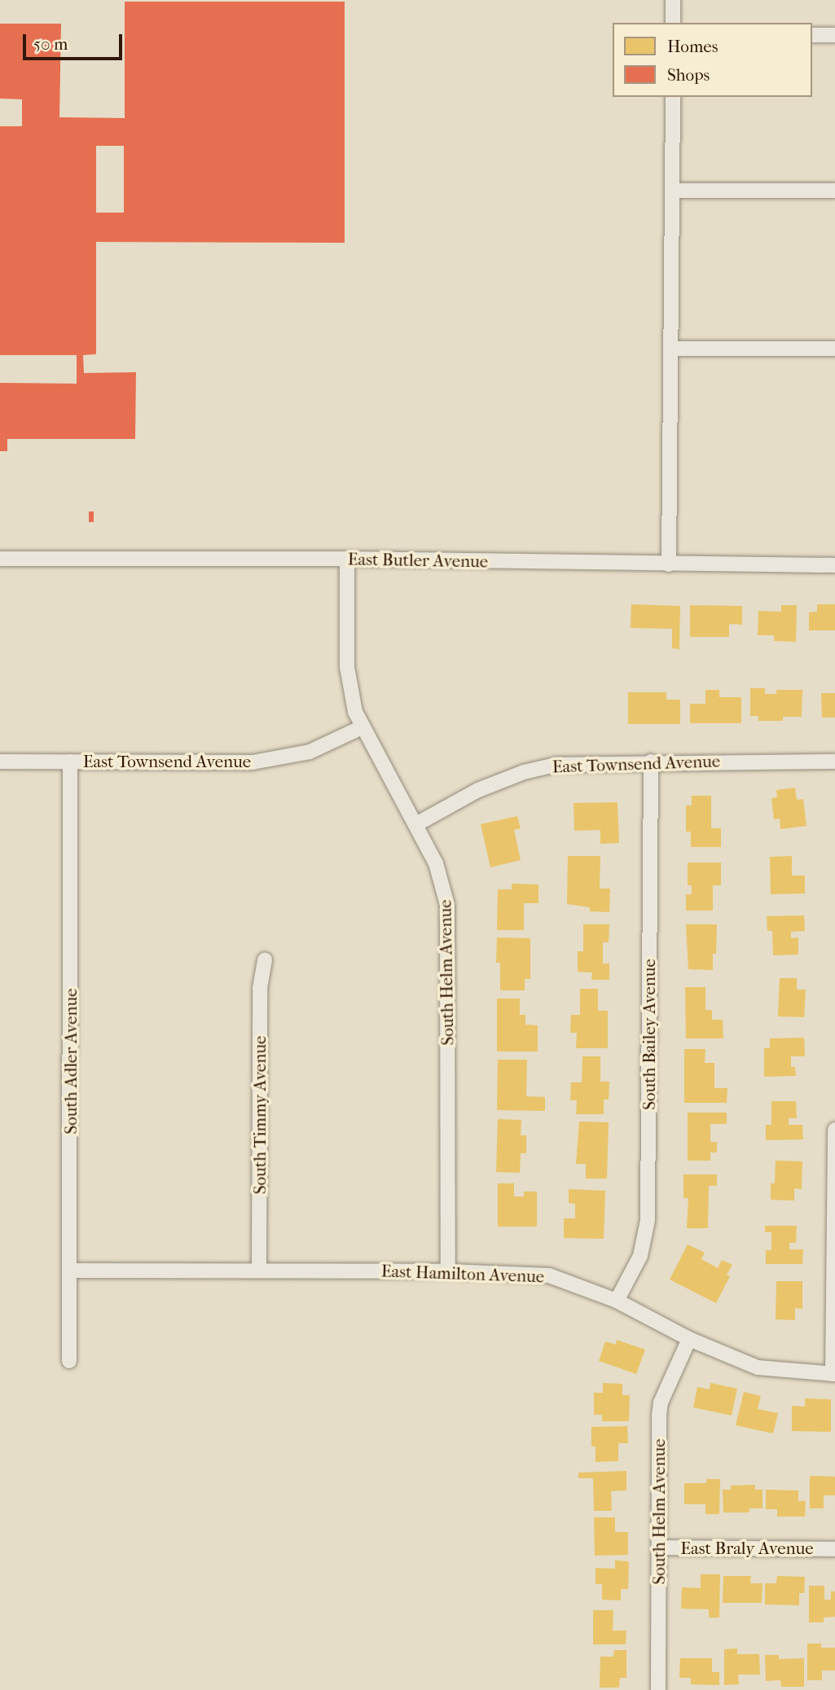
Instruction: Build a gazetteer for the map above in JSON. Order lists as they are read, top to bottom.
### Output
{
  "streets": {
    "street": [
      "East Butler Avenue",
      "East Townsend Avenue",
      "South Helm Avenue",
      "South Bailey Avenue",
      "South Adler Avenue",
      "South Timmy Avenue",
      "East Hamilton Avenue",
      "East Braly Avenue"
    ]
  },
  "crossings": [
    ["East Butler Avenue", "South Helm Avenue"],
    ["East Townsend Avenue", "South Helm Avenue"],
    ["East Townsend Avenue", "South Bailey Avenue"],
    ["East Townsend Avenue", "South Adler Avenue"],
    ["South Helm Avenue", "East Hamilton Avenue"],
    ["South Helm Avenue", "East Braly Avenue"],
    ["South Bailey Avenue", "East Hamilton Avenue"],
    ["South Adler Avenue", "East Hamilton Avenue"],
    ["South Timmy Avenue", "East Hamilton Avenue"]
  ],
  "legend": ["Homes", "Shops"],
  "scale_bar": "50 m"
}
